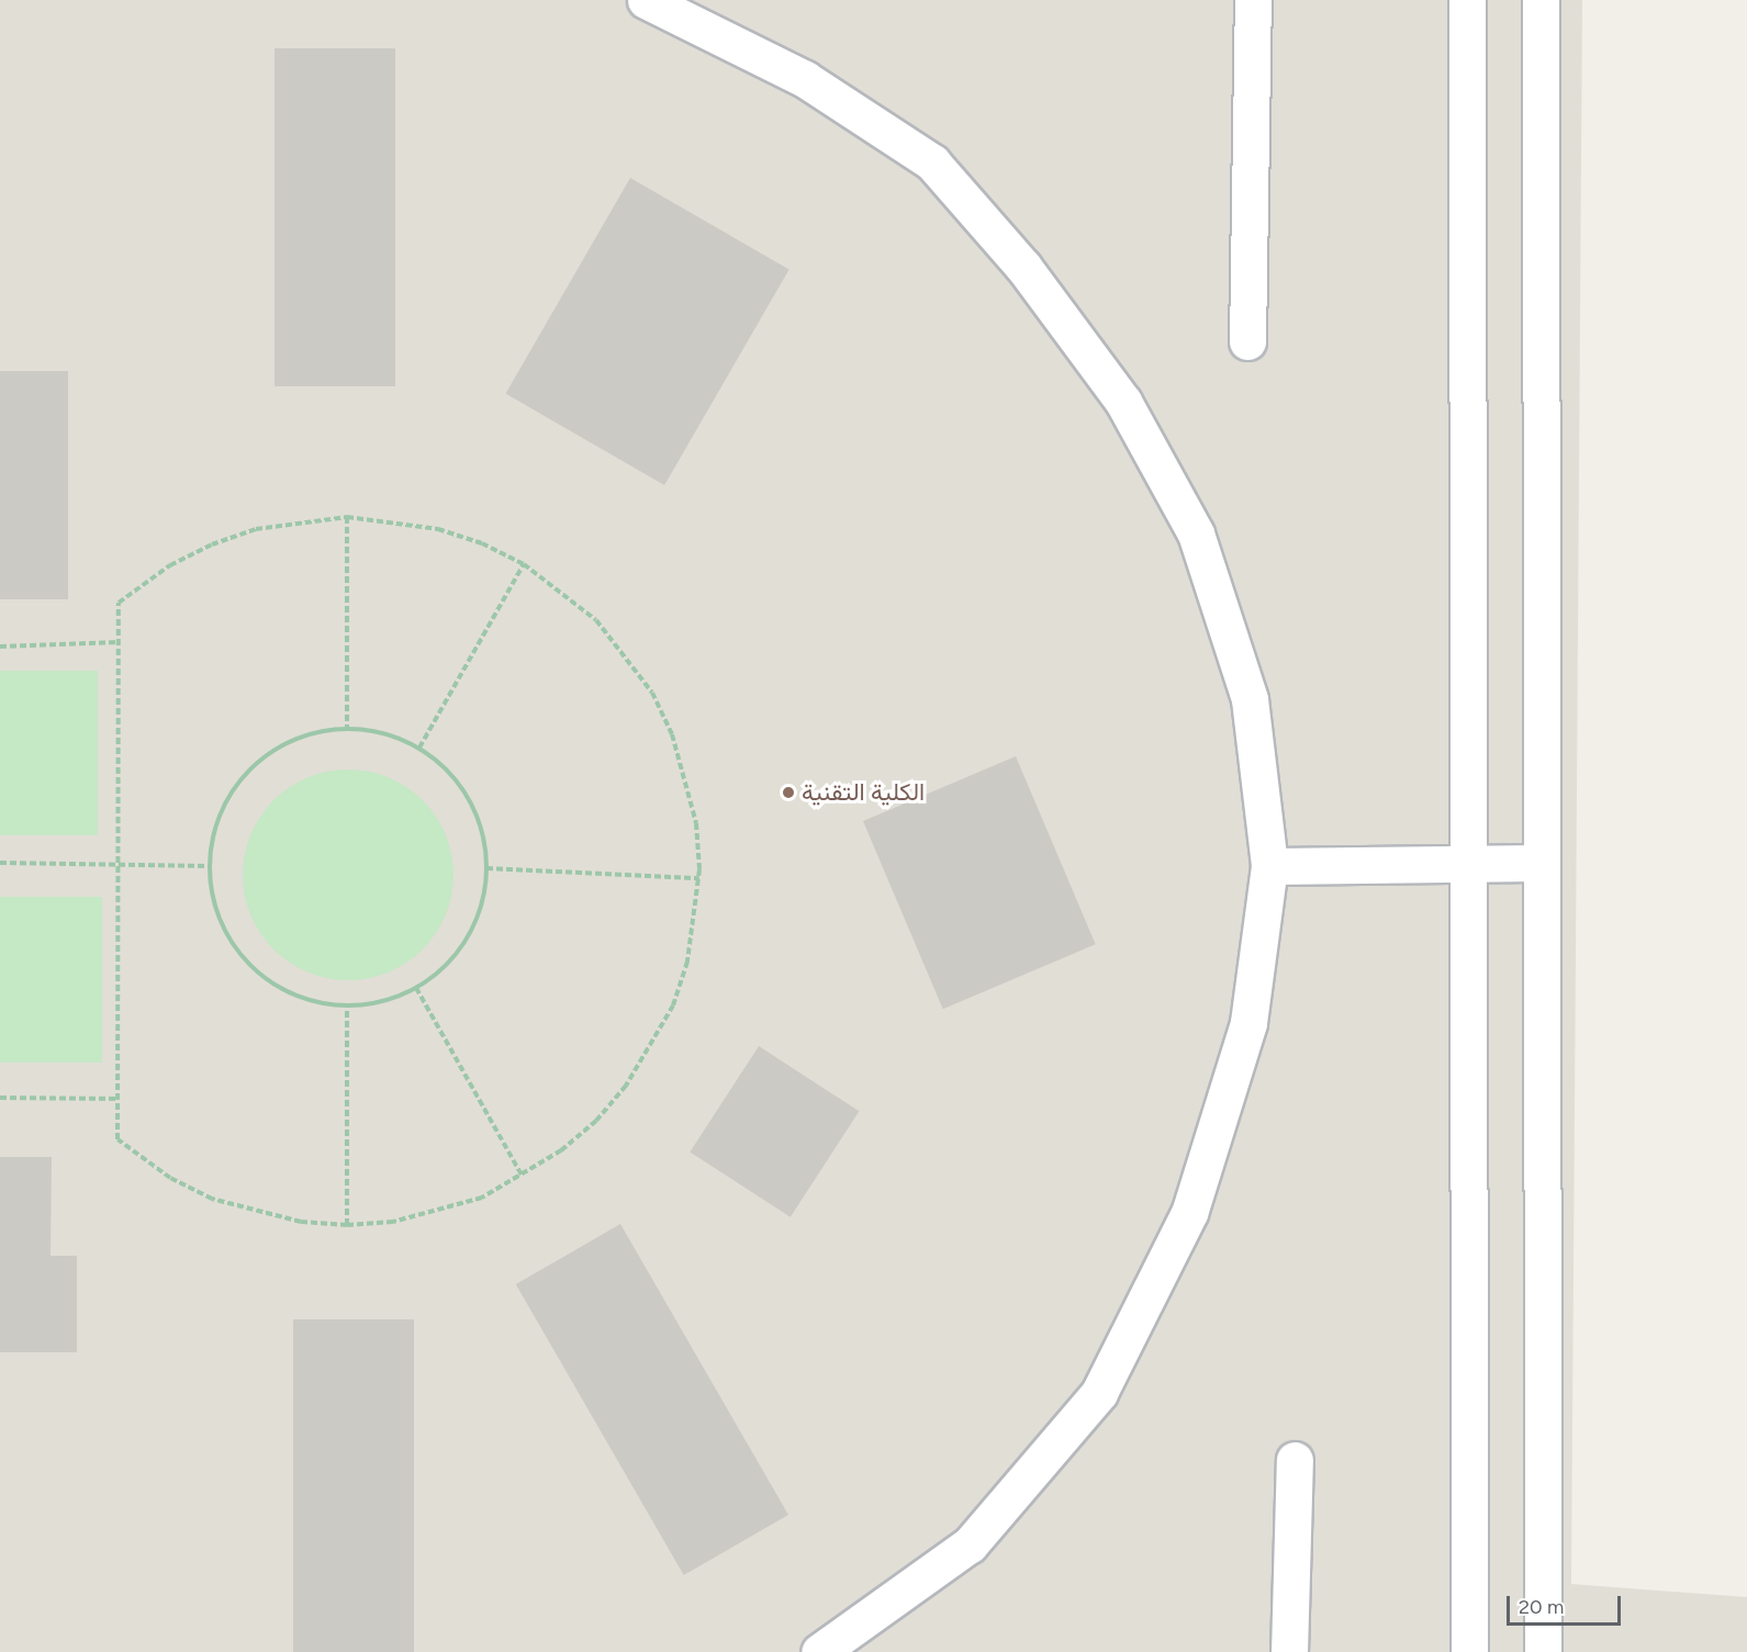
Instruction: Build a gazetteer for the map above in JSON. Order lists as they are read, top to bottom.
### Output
{
  "places": ["الكلية التقنية"],
  "scale_bar": "20 m"
}
